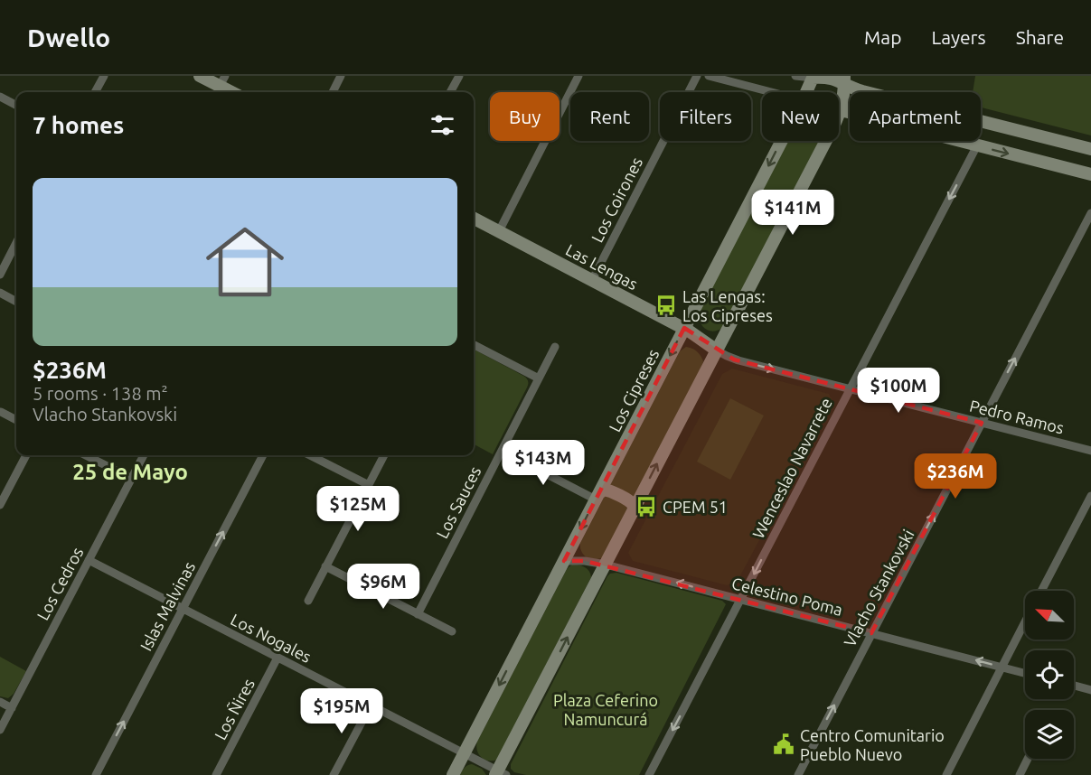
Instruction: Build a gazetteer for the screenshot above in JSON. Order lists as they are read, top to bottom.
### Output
{
  "streets": {
    "main road": ["Las Lengas", "Los Cipreses"],
    "street": [
      "Los Coirones",
      "Pedro Ramos",
      "Wenceslao Navarrete",
      "Los Sauces",
      "Los Cedros",
      "Vlacho Stankovski",
      "Celestino Poma",
      "Islas Malvinas",
      "Los Nogales",
      "Los Ñires"
    ]
  },
  "crossings": [
    ["Los Coirones", "Las Lengas"],
    ["Las Lengas", "Los Cipreses"],
    ["Las Lengas", "Pedro Ramos"],
    ["Los Cipreses", "Celestino Poma"],
    ["Los Cipreses", "Los Nogales"],
    ["Pedro Ramos", "Wenceslao Navarrete"],
    ["Pedro Ramos", "Vlacho Stankovski"],
    ["Wenceslao Navarrete", "Celestino Poma"],
    ["Los Cedros", "Los Nogales"],
    ["Vlacho Stankovski", "Celestino Poma"],
    ["Islas Malvinas", "Los Nogales"],
    ["Los Nogales", "Los Ñires"]
  ],
  "one_way": [
    "Pedro Ramos",
    "Wenceslao Navarrete",
    "Vlacho Stankovski",
    "Celestino Poma",
    "Islas Malvinas"
  ],
  "districts": ["25 de Mayo"],
  "parks": ["Plaza Ceferino Namuncurá"],
  "places": {
    "bus stop": ["Las Lengas: Los Cipreses", "CPEM 51"],
    "public building": ["Centro Comunitario Pueblo Nuevo"]
  },
  "north": "top left",
  "page": {
    "header": "Dwello",
    "nav": ["Map", "Layers", "Share"],
    "chip": [
      "Buy",
      "Rent",
      "Filters",
      "New",
      "Apartment"
    ],
    "heading": "7 homes",
    "list": [
      {
        "name": "$236M",
        "note": "5 rooms · 138 m² · Vlacho Stankovski"
      }
    ],
    "price": [
      "$141M",
      "$100M",
      "$143M",
      "$236M",
      "$125M",
      "$96M",
      "$195M"
    ]
  }
}
